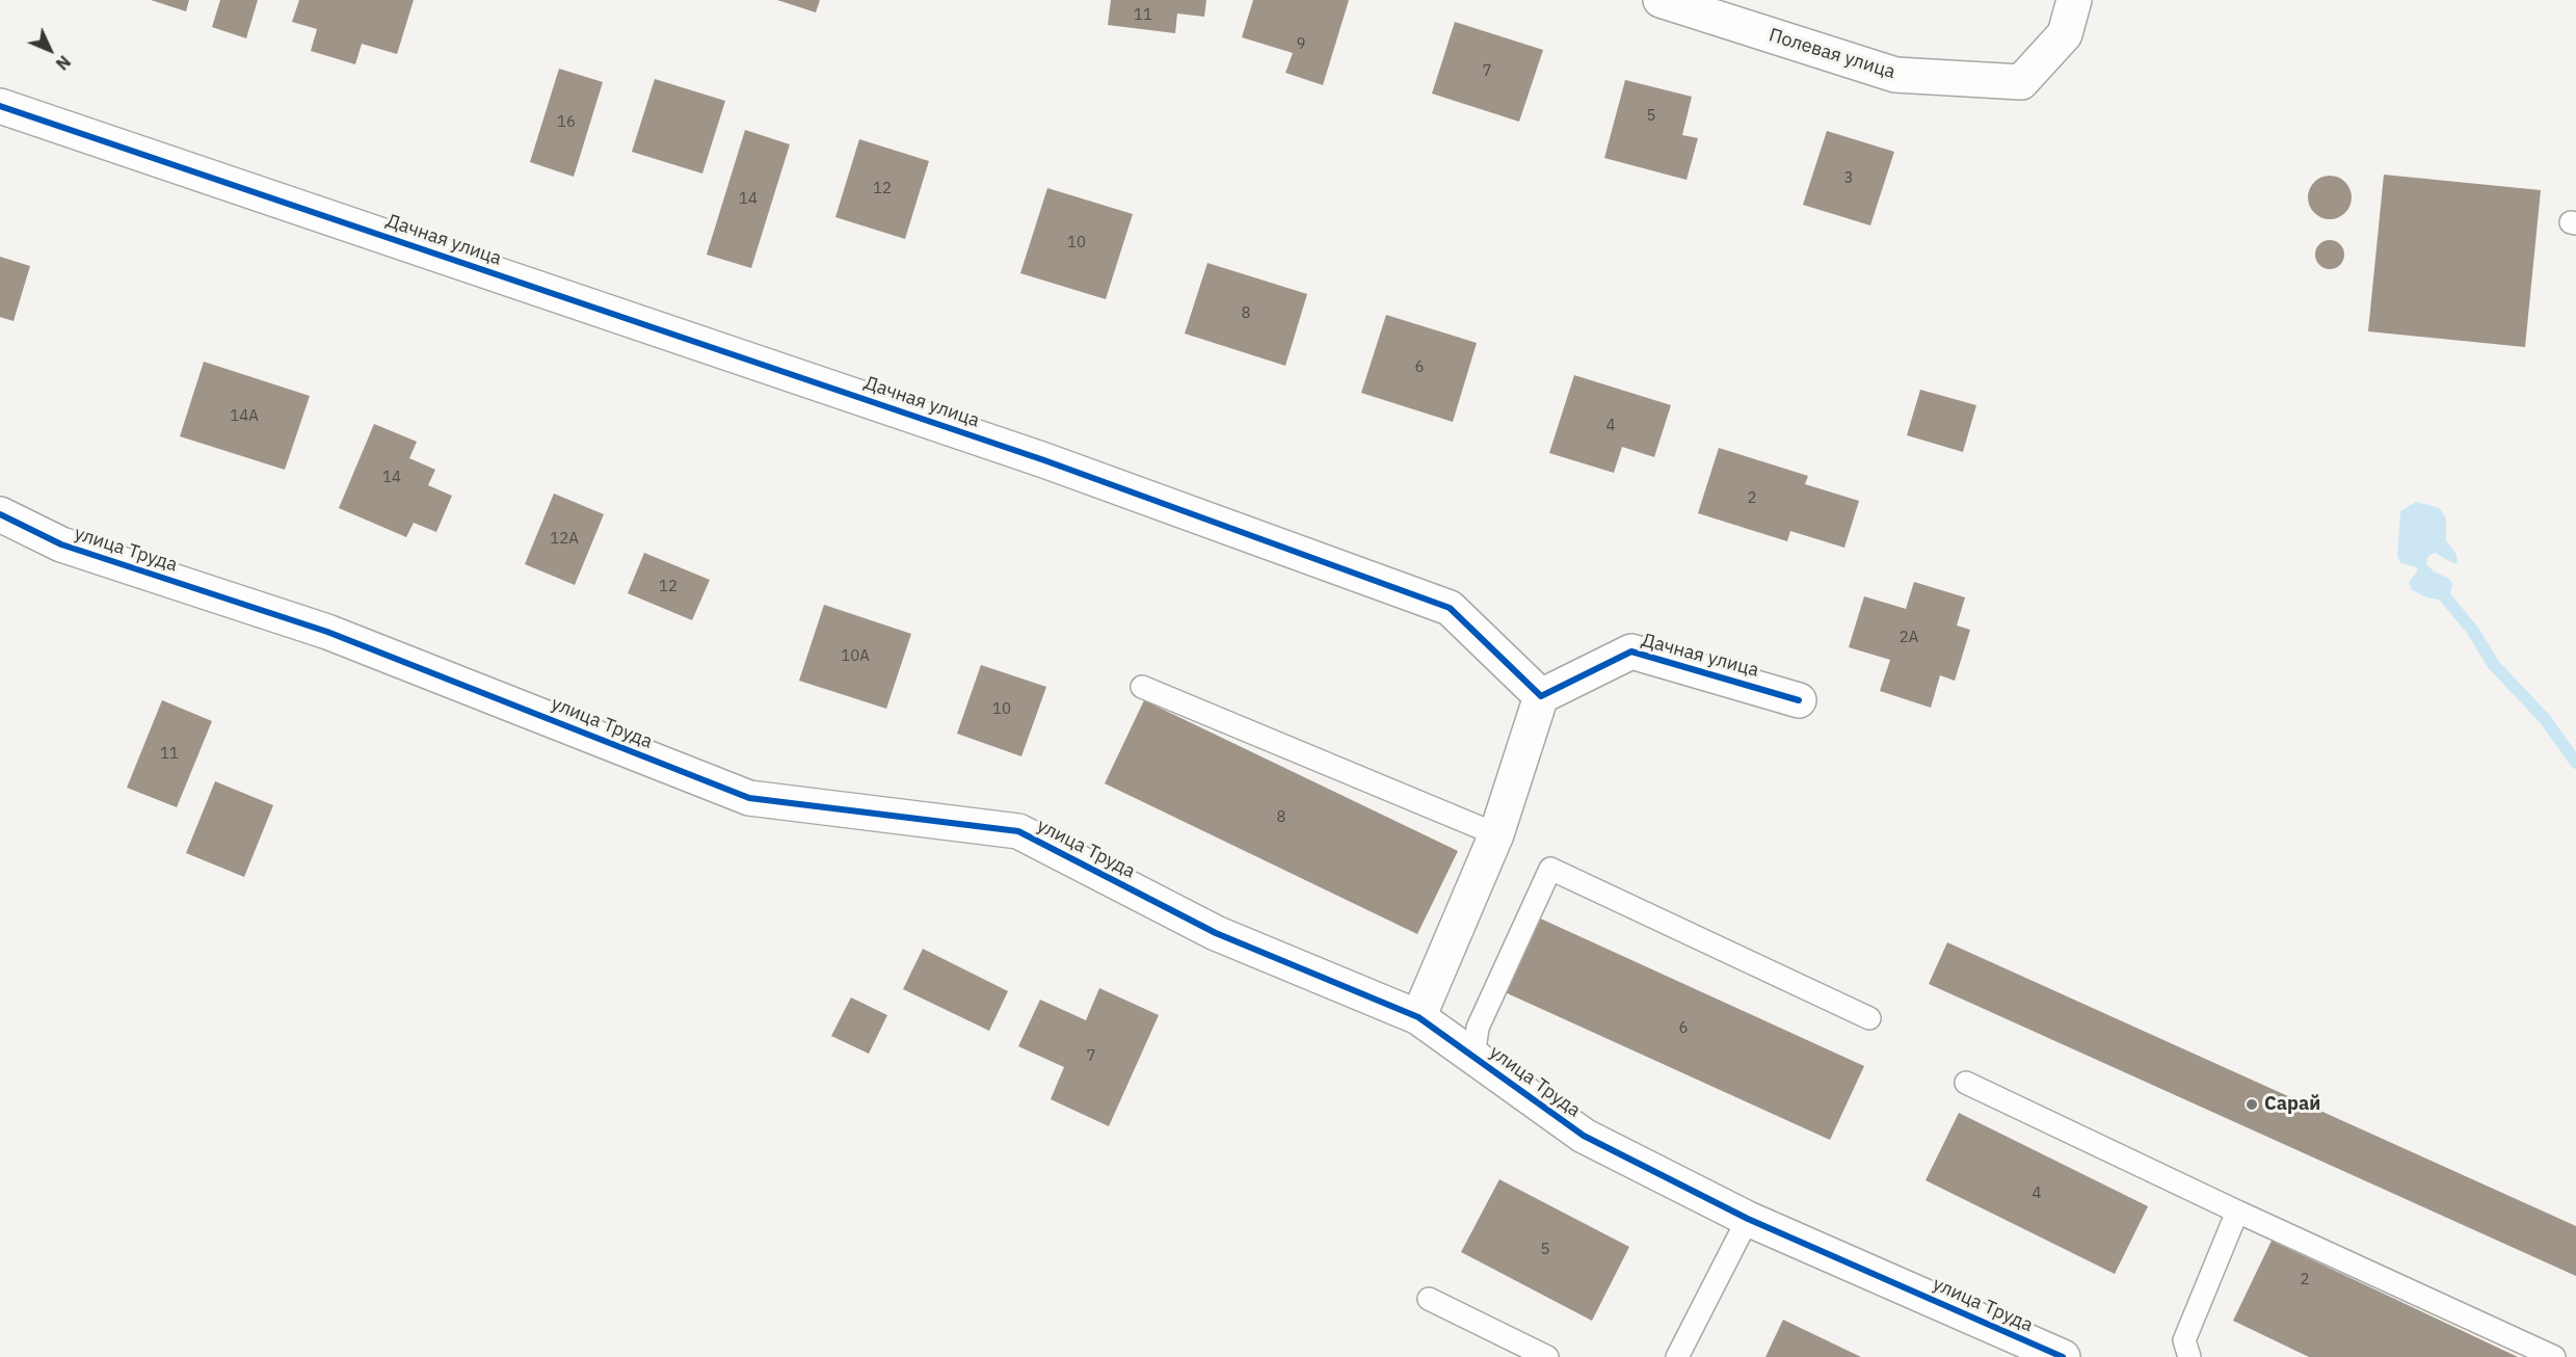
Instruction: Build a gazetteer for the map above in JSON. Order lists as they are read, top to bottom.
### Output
{
  "streets": {
    "street": ["Полевая улица", "Дачная улица", "улица Труда"]
  },
  "places": ["Сарай"],
  "house_numbers": [
    "11",
    "9",
    "7",
    "5",
    "16",
    "3",
    "12",
    "14",
    "10",
    "8",
    "6",
    "14А",
    "4",
    "14",
    "2",
    "12А",
    "12",
    "2А",
    "10А",
    "10",
    "11",
    "8",
    "6",
    "7",
    "4",
    "5",
    "2"
  ],
  "north": "bottom right"
}
